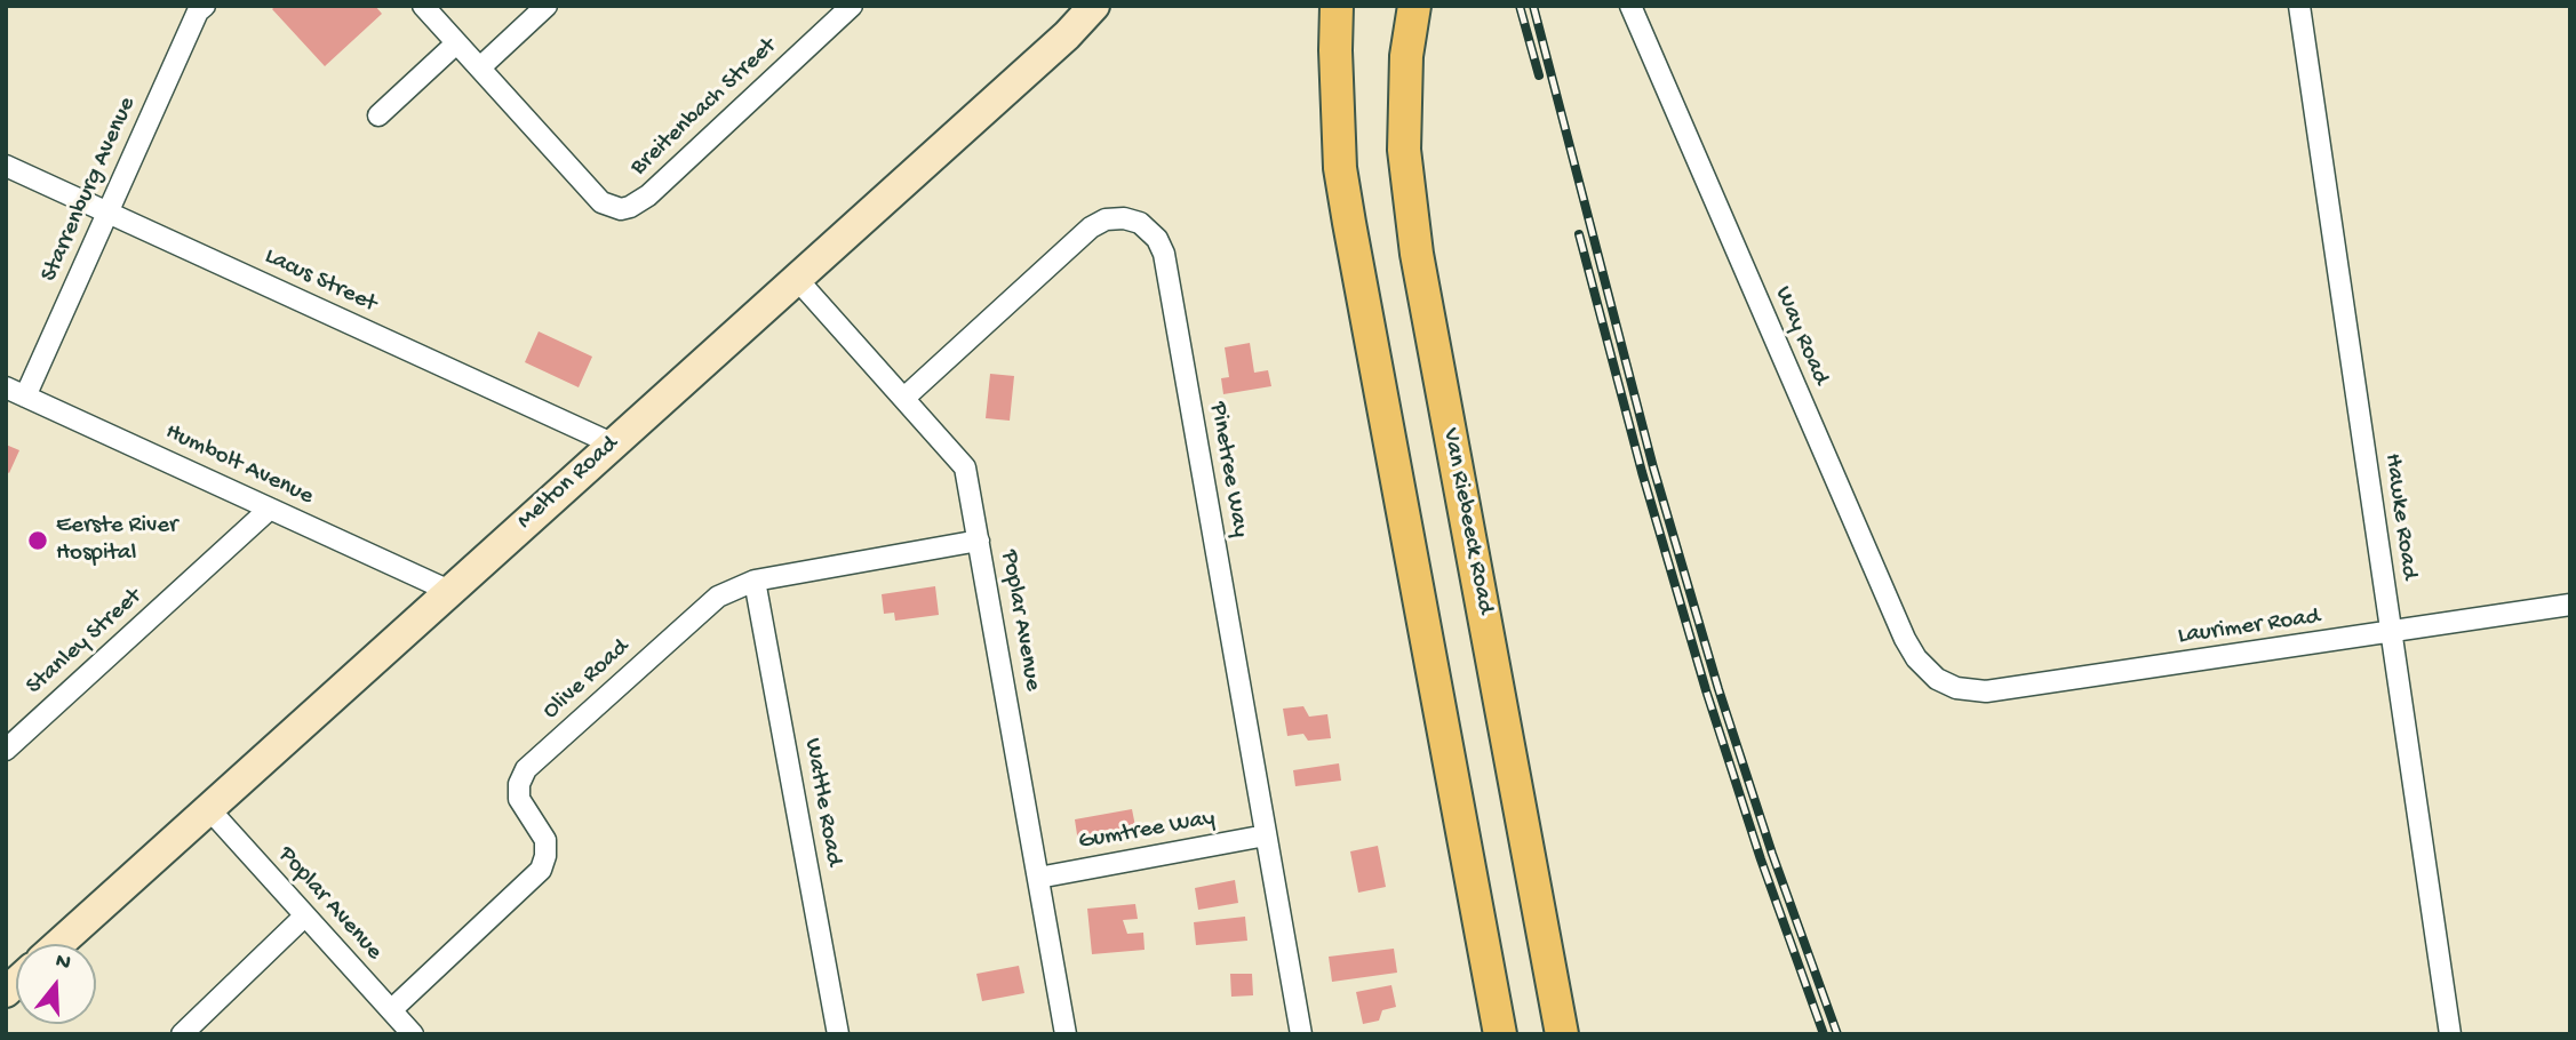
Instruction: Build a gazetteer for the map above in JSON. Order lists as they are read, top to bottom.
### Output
{
  "streets": {
    "main road": ["Van Riebeeck Road"],
    "street": [
      "Breitenbach Street",
      "Starrenburg Avenue",
      "Lacus Street",
      "Way Road",
      "Humbolt Avenue",
      "Pinetree Way",
      "Melton Road",
      "Hawke Road",
      "Poplar Avenue",
      "Laurimer Road",
      "Stanley Street",
      "Olive Road",
      "Wattle Road",
      "Gumtree Way"
    ]
  },
  "crossings": [
    ["Starrenburg Avenue", "Lacus Street"],
    ["Starrenburg Avenue", "Humbolt Avenue"],
    ["Lacus Street", "Melton Road"],
    ["Way Road", "Laurimer Road"],
    ["Humbolt Avenue", "Melton Road"],
    ["Humbolt Avenue", "Stanley Street"],
    ["Pinetree Way", "Poplar Avenue"],
    ["Pinetree Way", "Gumtree Way"],
    ["Melton Road", "Poplar Avenue"],
    ["Hawke Road", "Laurimer Road"],
    ["Poplar Avenue", "Olive Road"],
    ["Poplar Avenue", "Gumtree Way"],
    ["Olive Road", "Wattle Road"]
  ],
  "places": ["Eerste River Hospital"],
  "north": "top"
}
